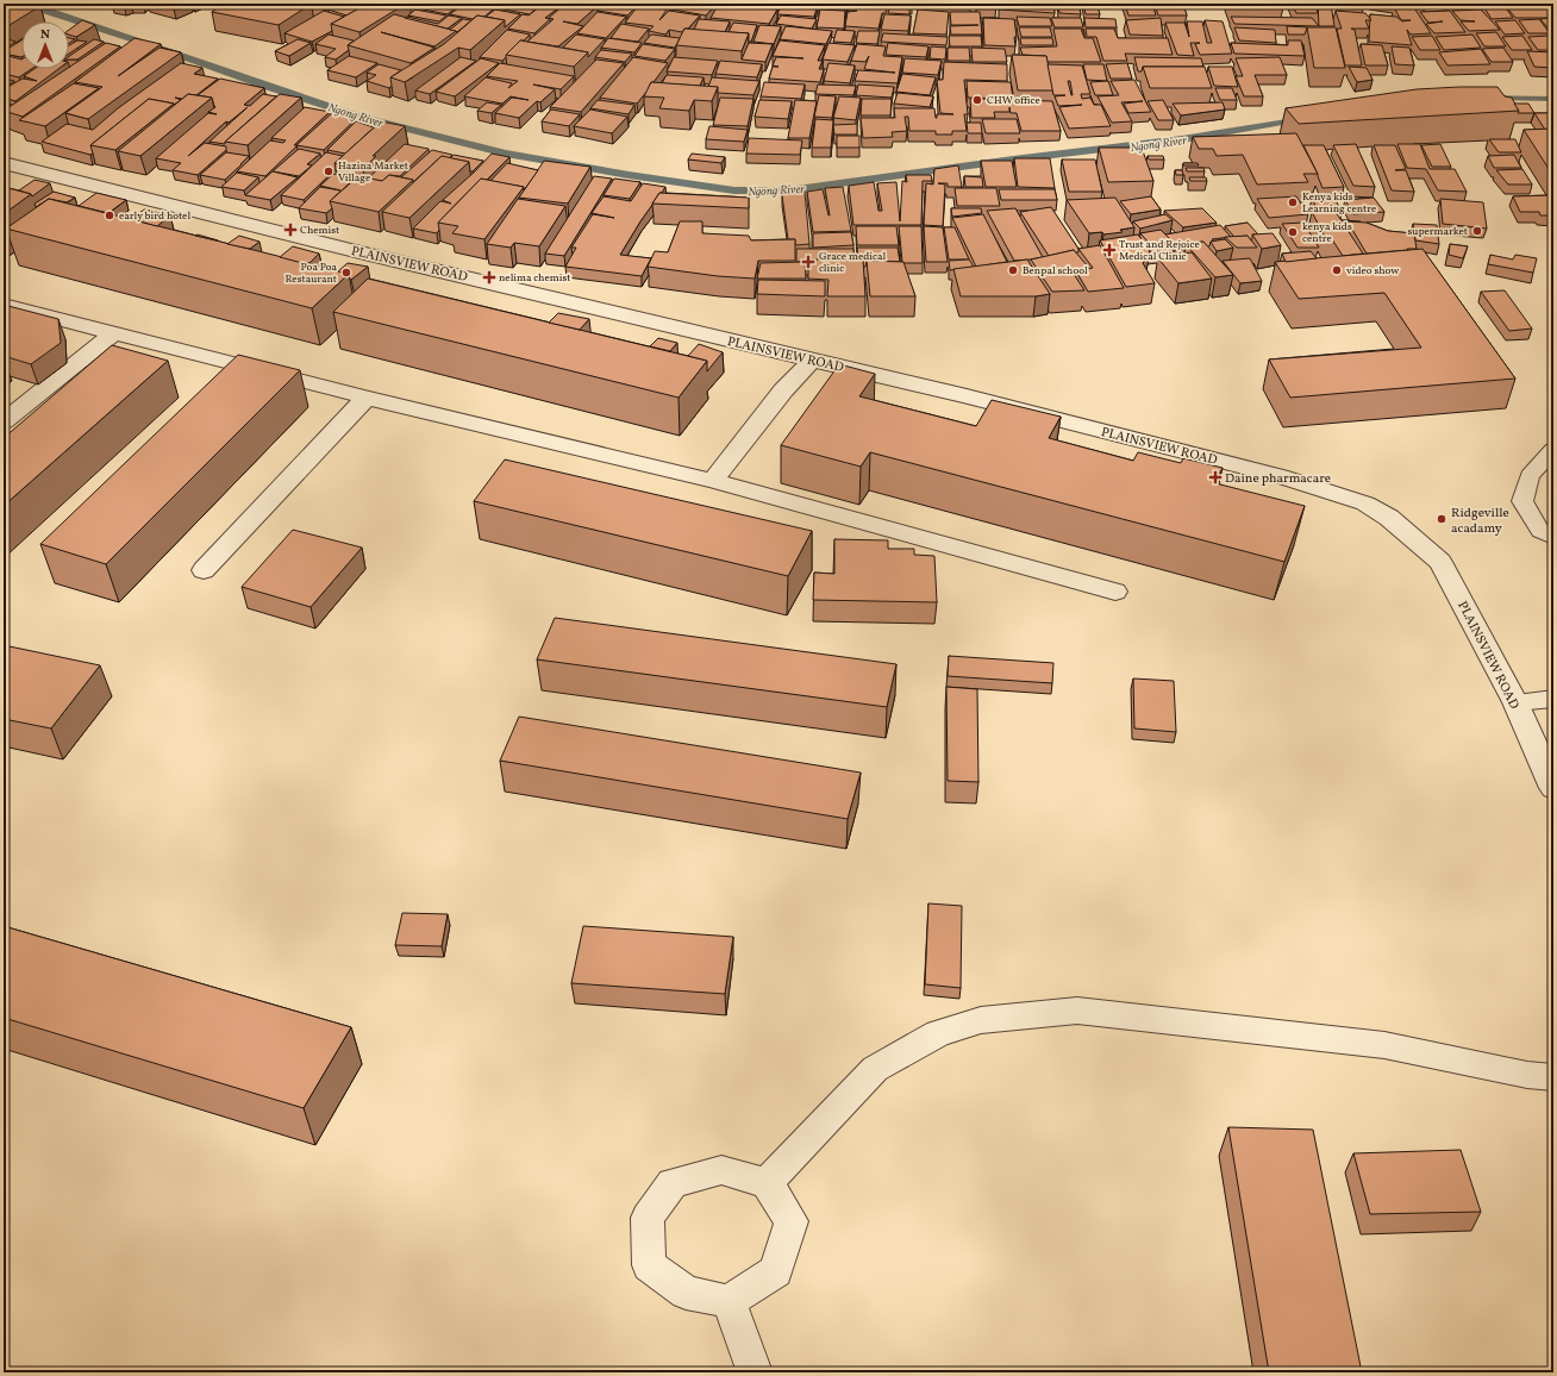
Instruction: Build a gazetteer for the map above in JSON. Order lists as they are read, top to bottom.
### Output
{
  "streets": {
    "street": ["PLAINSVIEW ROAD"]
  },
  "water": ["Ngong River"],
  "places": {
    "other": [
      "CHW office",
      "Hazina Market Village",
      "Kenya kids Learning centre",
      "early bird hotel",
      "supermarket",
      "kenya kids centre",
      "Benpal school",
      "video show",
      "Poa Poa Restaurant",
      "Ridgeville acadamy"
    ],
    "health": [
      "Chemist",
      "Trust and Rejoice Medical Clinic",
      "Grace medical clinic",
      "nelima chemist",
      "Daine pharmacare"
    ]
  },
  "north": "top"
}
